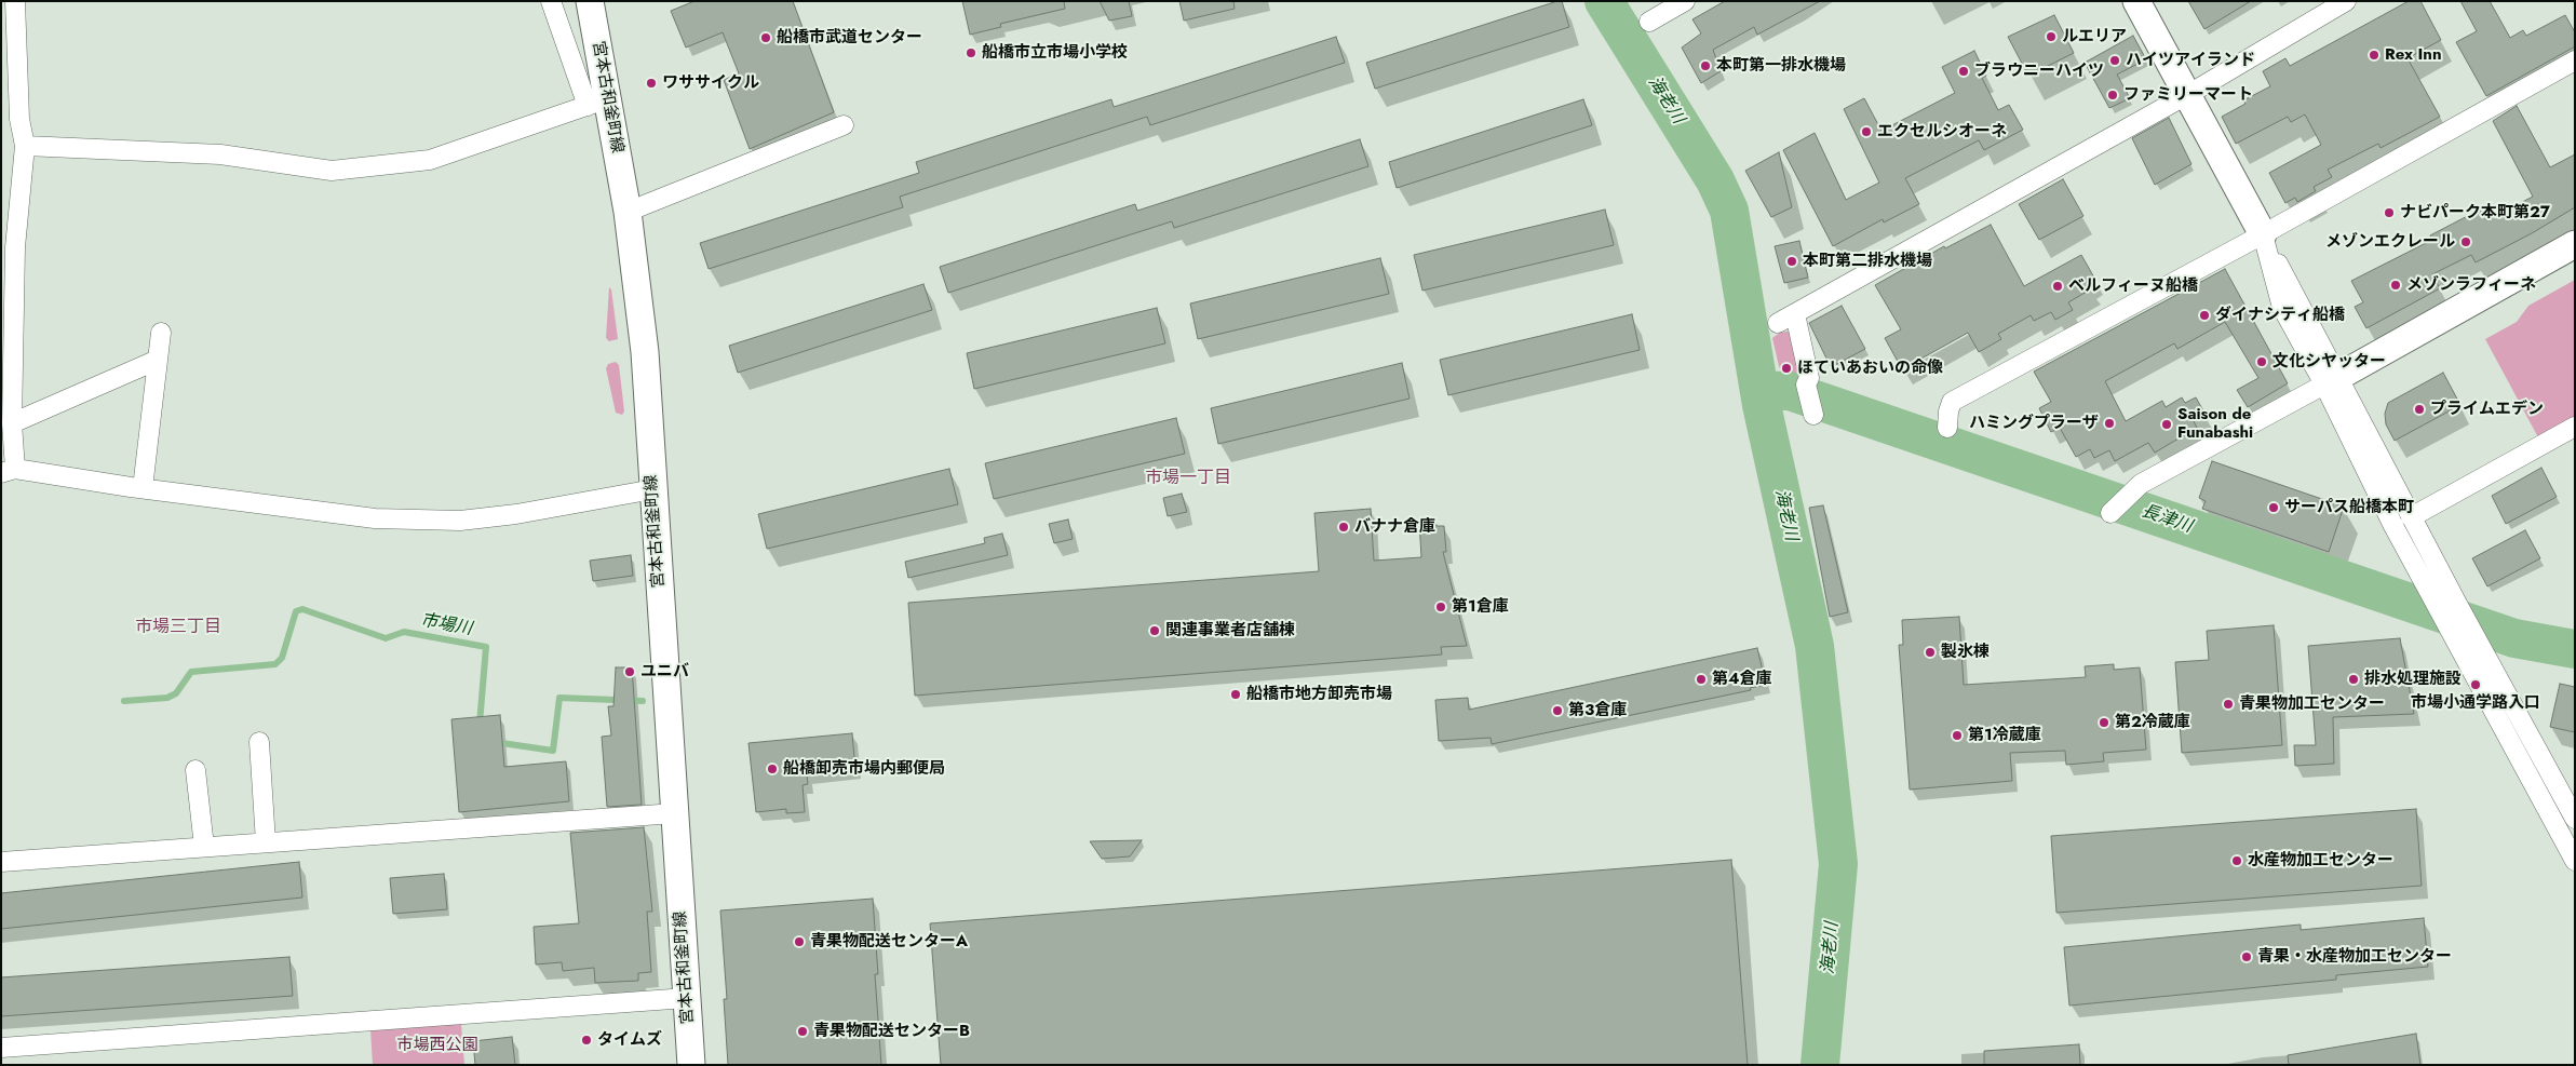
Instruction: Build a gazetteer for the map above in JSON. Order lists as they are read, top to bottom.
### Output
{
  "streets": {
    "street": ["宮本古和釜町線"]
  },
  "districts": ["市場一丁目", "市場三丁目"],
  "water": ["海老川", "長津川", "市場川"],
  "parks": ["市場西公園"],
  "places": [
    "ルエリア",
    "船橋市武道センター",
    "船橋市立市場小学校",
    "Rex Inn",
    "ハイツアイランド",
    "本町第一排水機場",
    "ブラウニーハイツ",
    "ワササイクル",
    "ファミリーマート",
    "エクセルシオーネ",
    "ナビパーク本町第2７",
    "メゾンエクレール",
    "本町第二排水機場",
    "メゾンラフィーネ",
    "ベルフィーヌ船橋",
    "ダイナシティ船橋",
    "文化シヤッター",
    "ほていあおいの命像",
    "プライムエデン",
    "ハミングプラーザ",
    "Saison de Funabashi",
    "サーパス船橋本町",
    "バナナ倉庫",
    "第1倉庫",
    "関連事業者店舗棟",
    "製氷棟",
    "ユニバ",
    "第4倉庫",
    "排水処理施設",
    "市場小通学路入口",
    "船橋市地方卸売市場",
    "青果物加工センター",
    "第3倉庫",
    "第2冷蔵庫",
    "第1冷蔵庫",
    "船橋卸売市場内郵便局",
    "水産物加工センター",
    "青果物配送センターA",
    "青果・水産物加工センター",
    "青果物配送センターB",
    "タイムズ"
  ]
}
